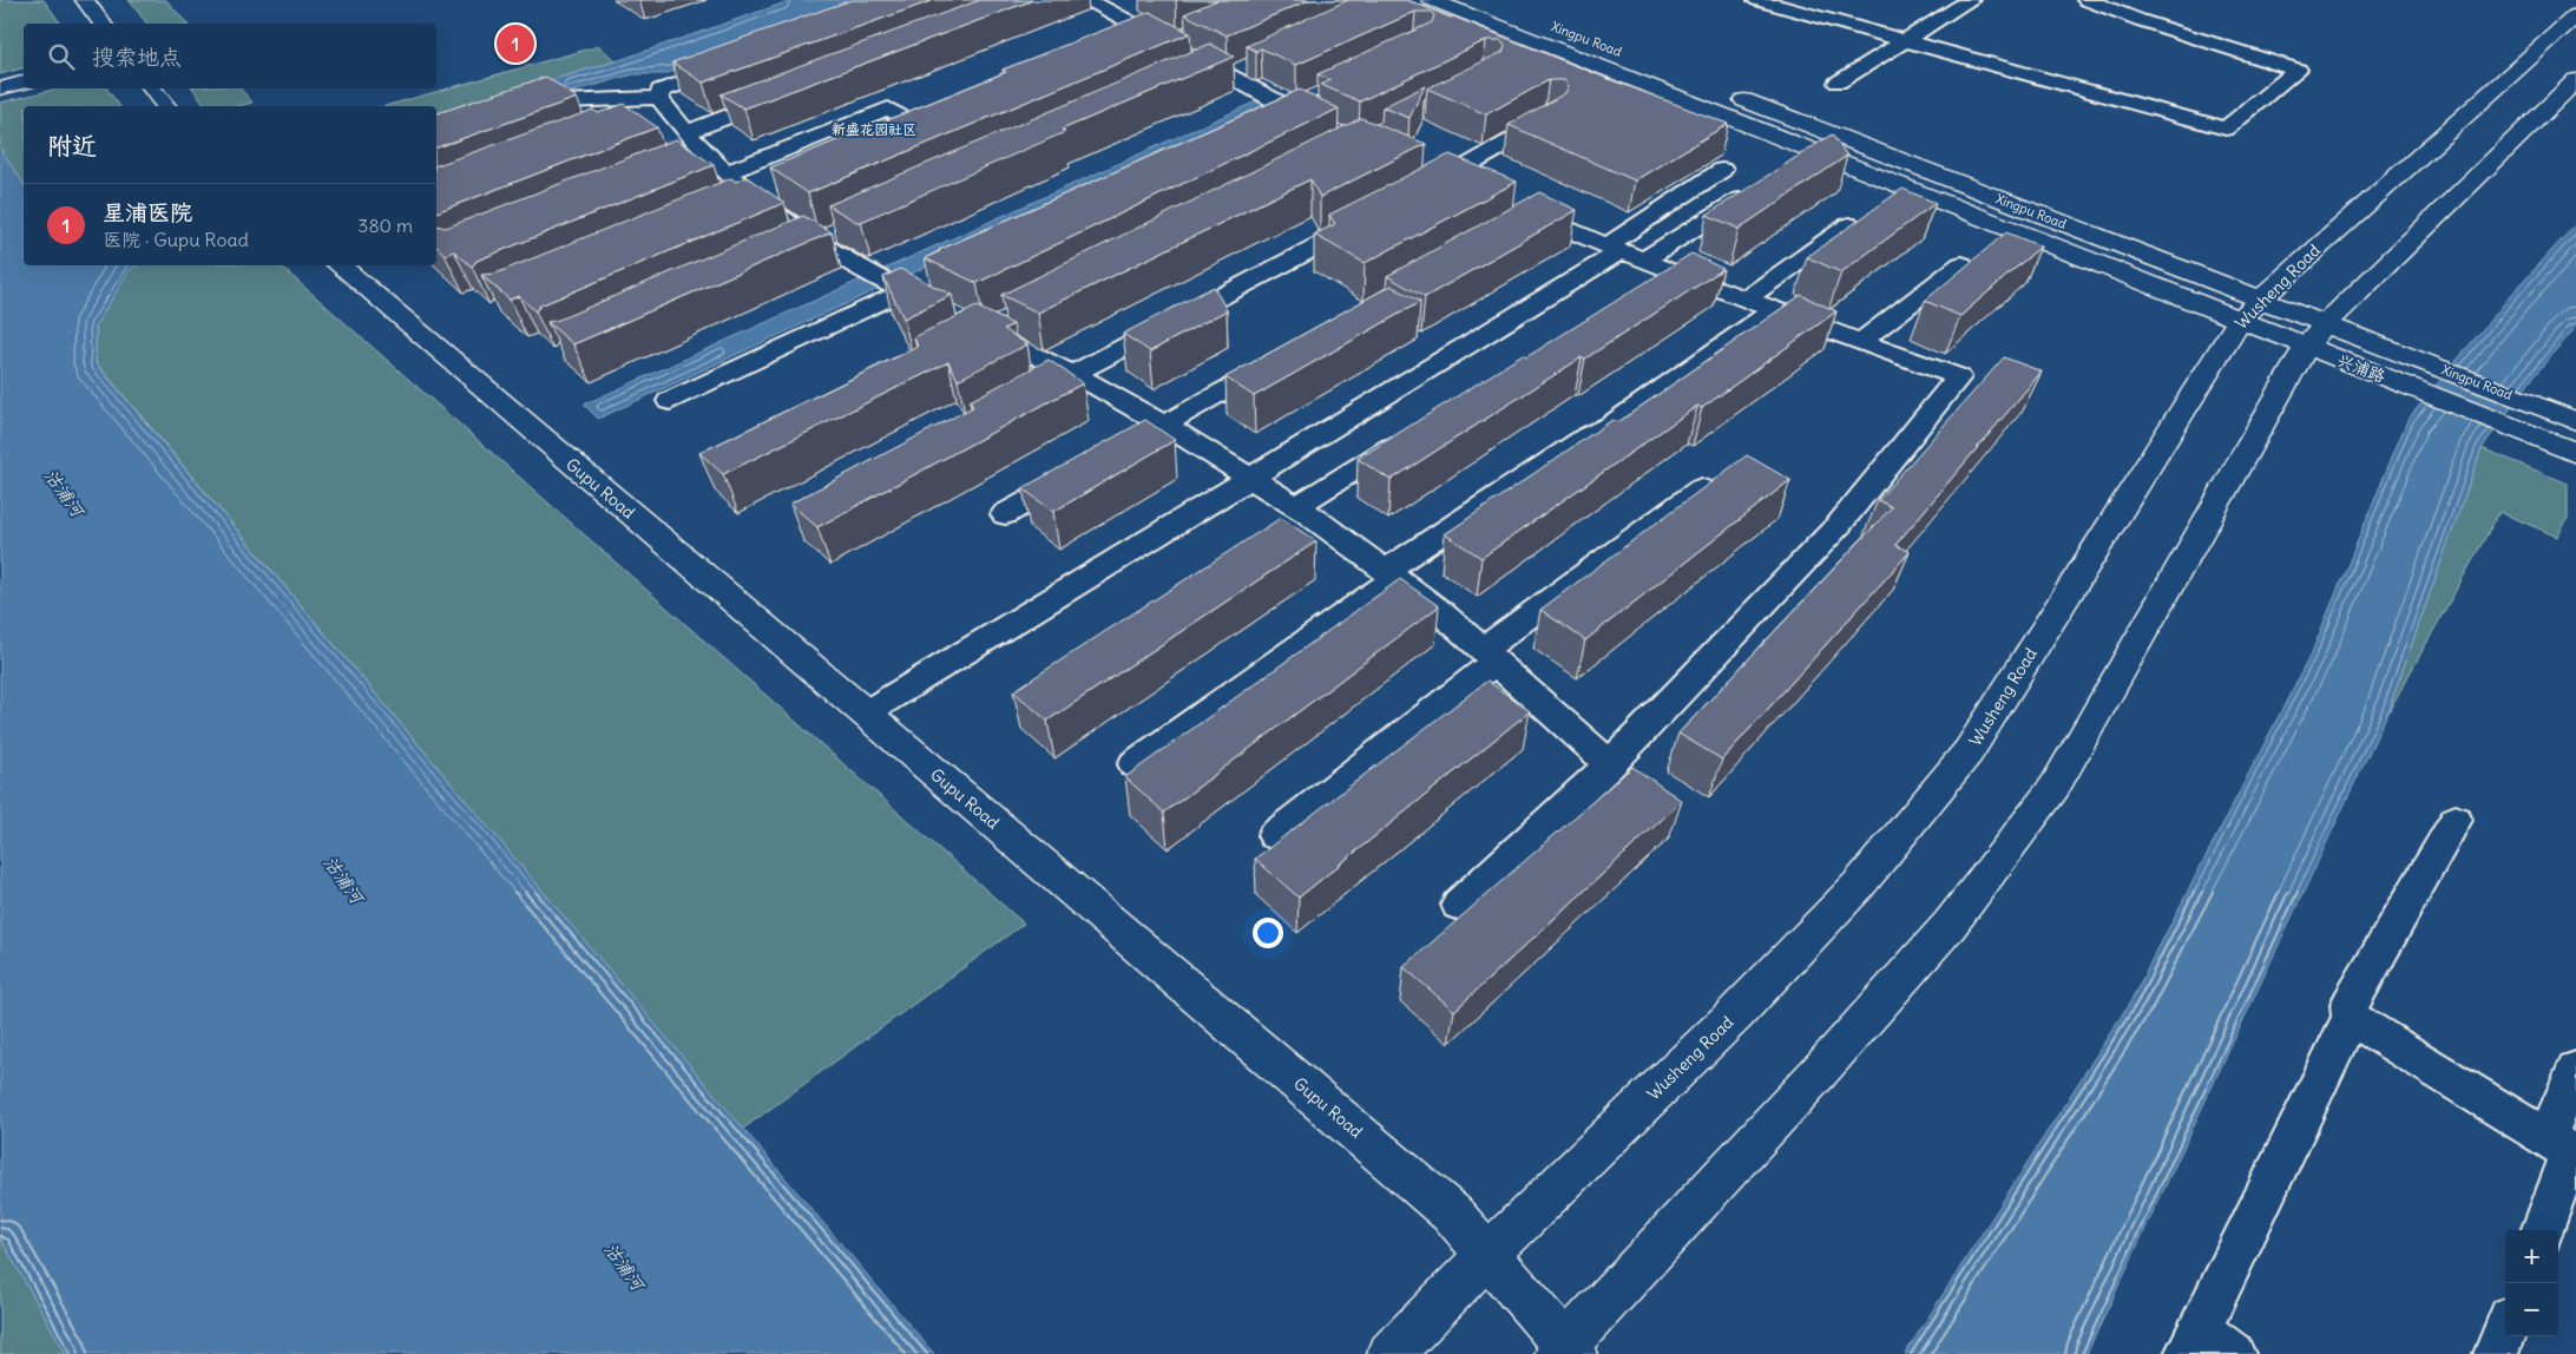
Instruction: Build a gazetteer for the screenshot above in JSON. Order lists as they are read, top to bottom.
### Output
{
  "streets": {
    "main road": [
      "Xingpu Road",
      "Wusheng Road",
      "兴浦路",
      "Gupu Road"
    ]
  },
  "crossings": [
    ["Xingpu Road", "Wusheng Road"],
    ["Xingpu Road", "兴浦路"],
    ["Wusheng Road", "Gupu Road"]
  ],
  "districts": ["新盛花园社区"],
  "water": ["沽浦河"],
  "page": {
    "pins": "1",
    "search": "搜索地点",
    "heading": "附近",
    "list": [
      {
        "mark": "1",
        "name": "星浦医院",
        "note": "医院 · Gupu Road",
        "value": "380 m"
      }
    ],
    "map_buttons": ["+", "−"]
  }
}
